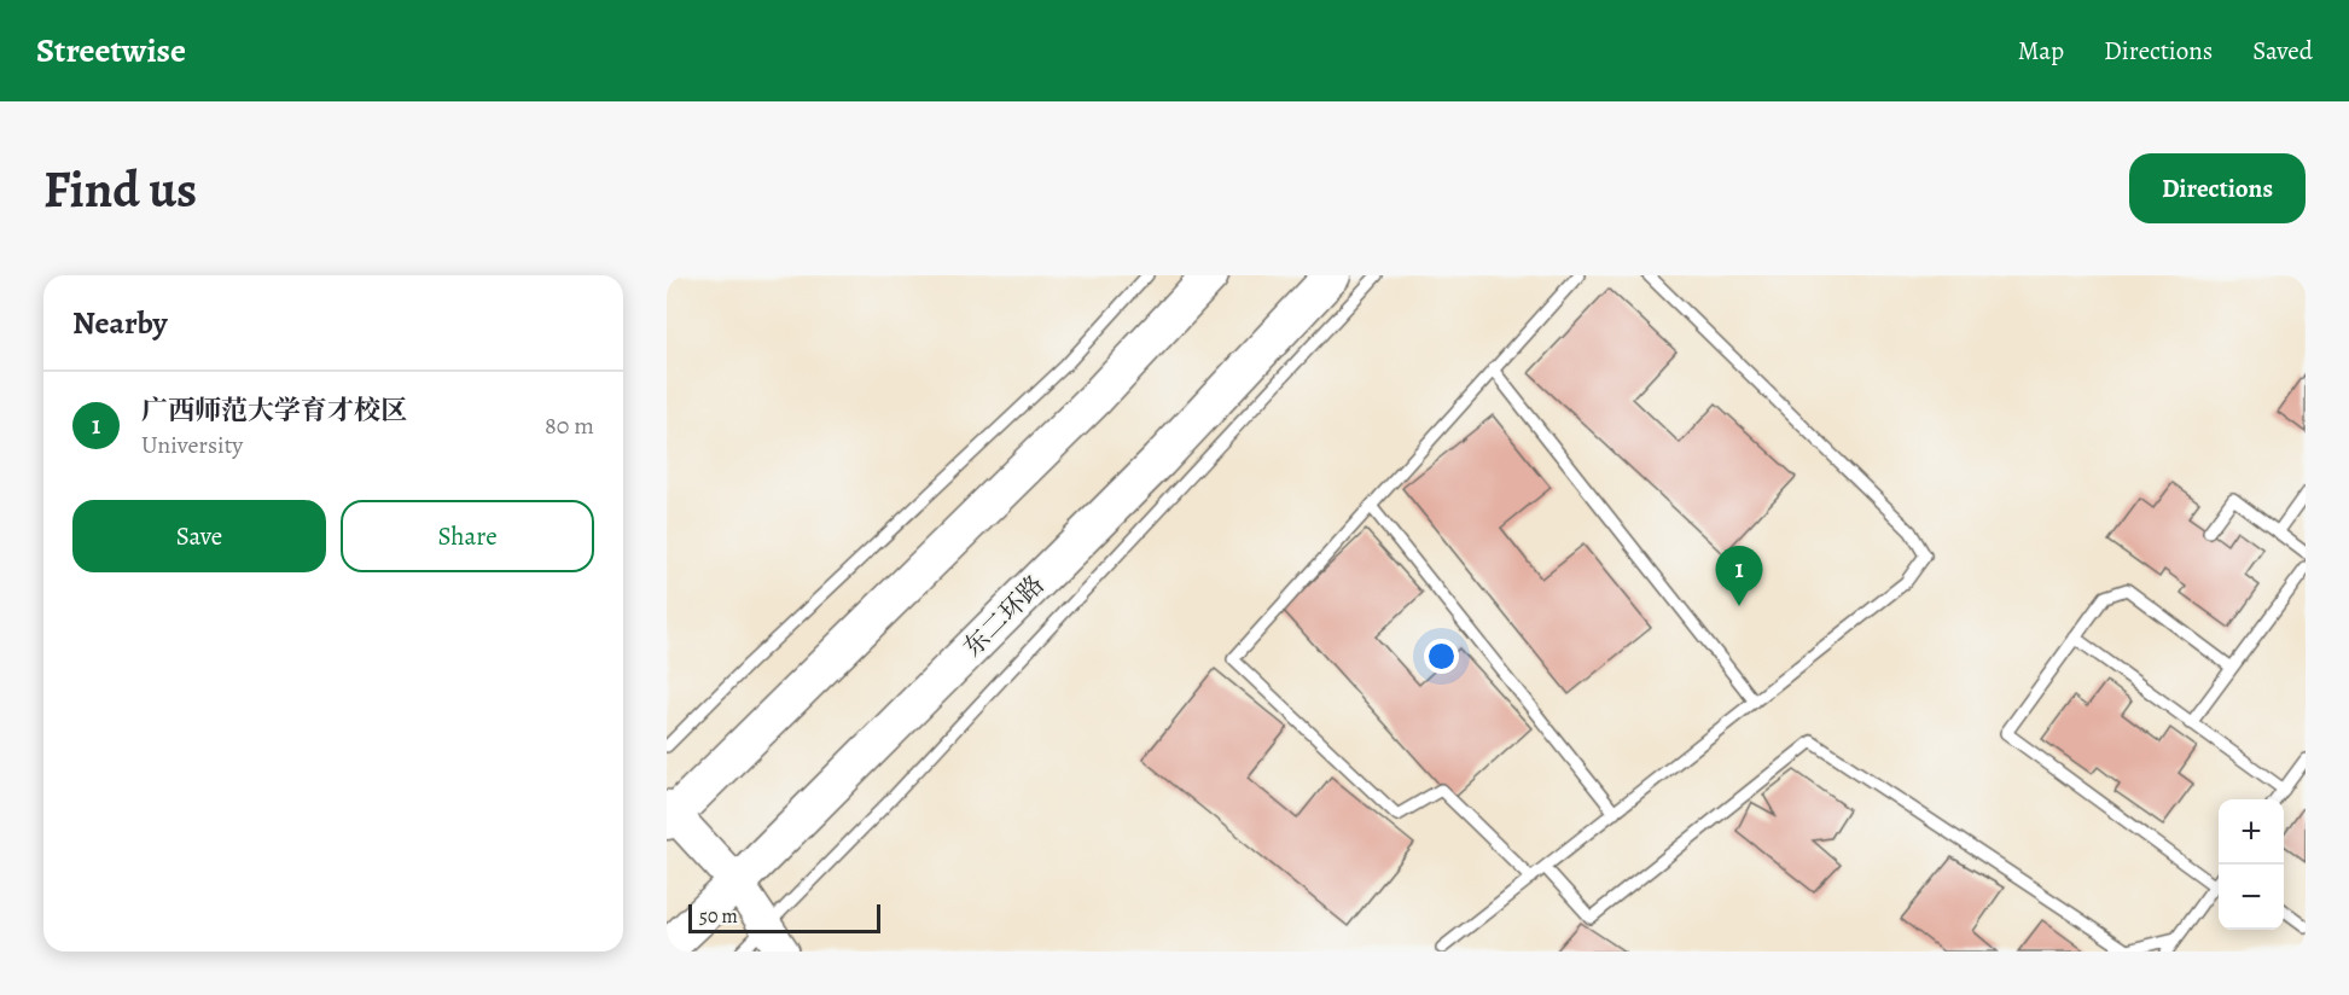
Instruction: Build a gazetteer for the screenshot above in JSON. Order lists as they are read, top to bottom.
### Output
{
  "streets": {
    "main road": ["东二环路"]
  },
  "scale_bar": "50 m",
  "page": {
    "header": "Streetwise",
    "nav": ["Map", "Directions", "Saved"],
    "buttons": [
      "Directions",
      ["Save", "Share"]
    ],
    "title": "Find us",
    "heading": "Nearby",
    "list": [
      {
        "mark": "1",
        "name": "广西师范大学育才校区",
        "note": "University",
        "value": "80 m"
      }
    ],
    "pins": "1",
    "map_buttons": ["+", "−"],
    "scale": "50 m"
  }
}
